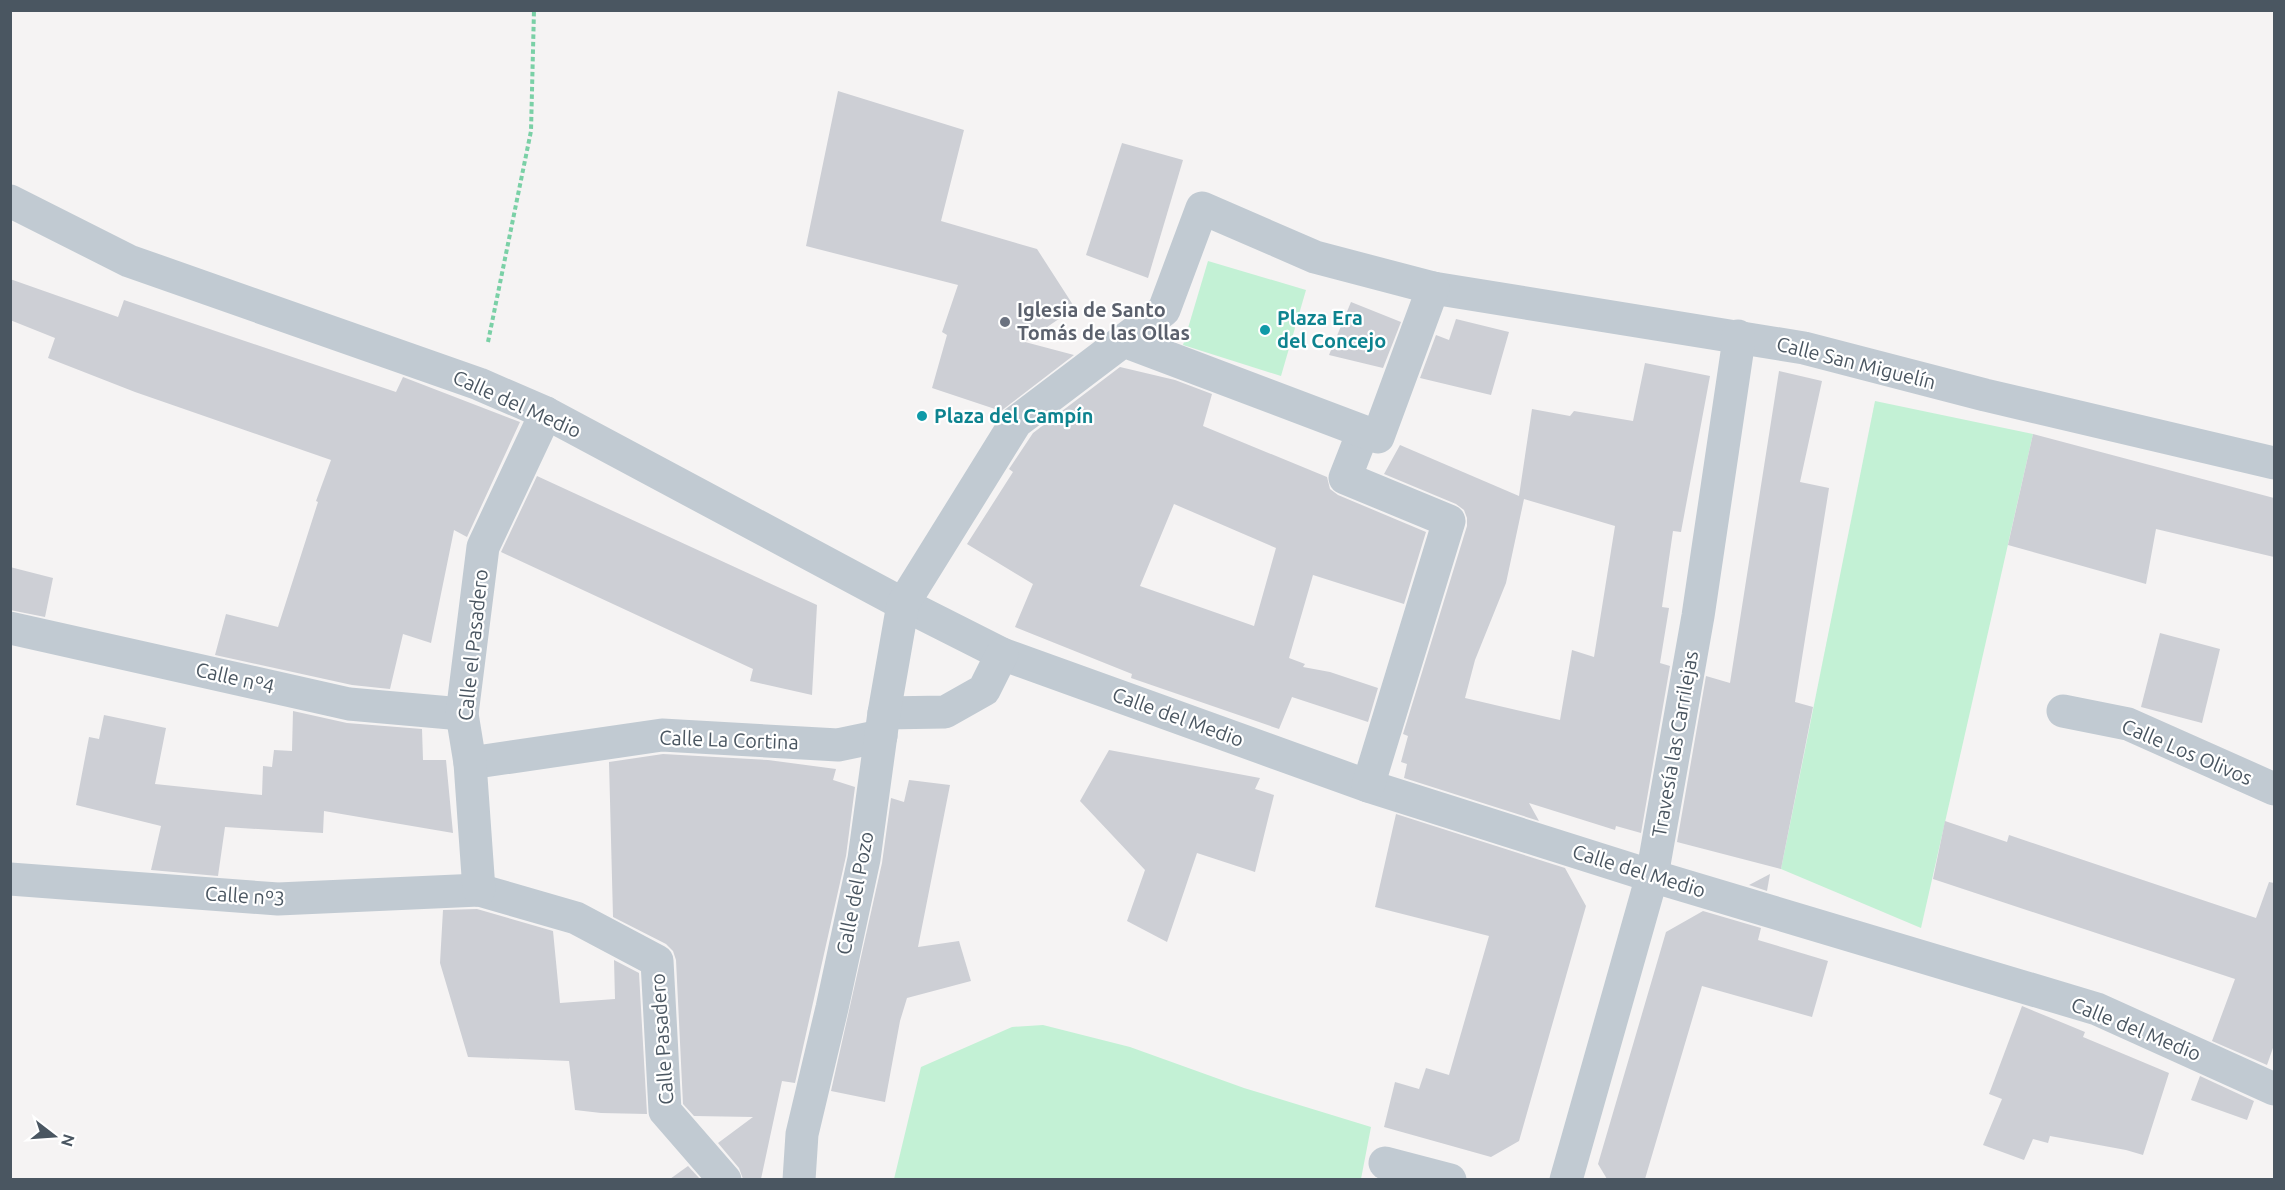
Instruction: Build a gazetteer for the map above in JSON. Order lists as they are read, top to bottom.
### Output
{
  "streets": {
    "street": [
      "Calle San Miguelín",
      "Calle del Medio",
      "Calle el Pasadero",
      "Calle nº4",
      "Calle La Cortina",
      "Travesía las Carrilejas",
      "Calle Los Olivos",
      "Calle del Pozo",
      "Calle nº3",
      "Calle Pasadero"
    ]
  },
  "crossings": [
    ["Calle San Miguelín", "Travesía las Carrilejas"],
    ["Calle del Medio", "Calle el Pasadero"],
    ["Calle del Medio", "Travesía las Carrilejas"],
    ["Calle del Medio", "Calle del Pozo"],
    ["Calle el Pasadero", "Calle nº4"],
    ["Calle el Pasadero", "Calle La Cortina"],
    ["Calle el Pasadero", "Calle nº3"],
    ["Calle el Pasadero", "Calle Pasadero"],
    ["Calle La Cortina", "Calle del Pozo"],
    ["Calle nº3", "Calle Pasadero"]
  ],
  "places": ["Iglesia de Santo Tomás de las Ollas", "Plaza Era del Concejo", "Plaza del Campín"],
  "north": "right"
}
